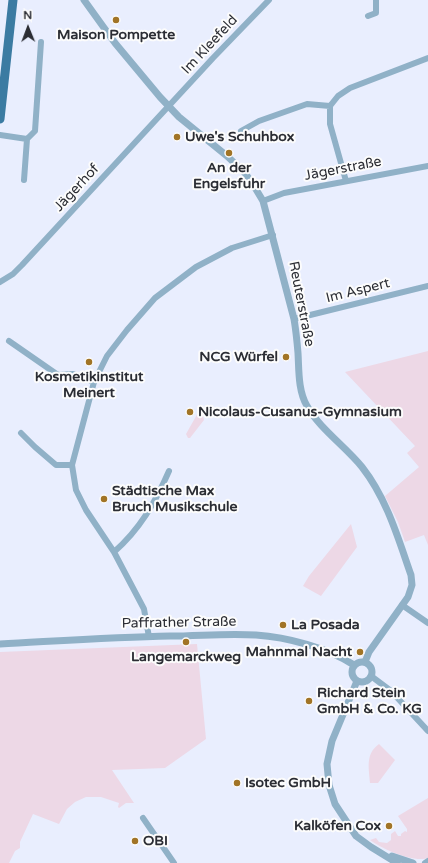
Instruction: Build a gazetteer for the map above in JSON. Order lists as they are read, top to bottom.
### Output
{
  "streets": {
    "street": [
      "Im Kleefeld",
      "Jägerstraße",
      "Jägerhof",
      "Im Aspert",
      "Reuterstraße",
      "Paffrather Straße"
    ]
  },
  "crossings": [
    ["Im Kleefeld", "Jägerhof"],
    ["Im Kleefeld", "Reuterstraße"],
    ["Jägerstraße", "Reuterstraße"],
    ["Jägerhof", "Reuterstraße"],
    ["Im Aspert", "Reuterstraße"],
    ["Reuterstraße", "Paffrather Straße"]
  ],
  "places": [
    "Maison Pompette",
    "Uwe's Schuhbox",
    "An der Engelsfuhr",
    "NCG Würfel",
    "Kosmetikinstitut Meinert",
    "Nicolaus-Cusanus-Gymnasium",
    "Städtische Max Bruch Musikschule",
    "La Posada",
    "Langemarckweg",
    "Mahnmal Nacht",
    "Richard Stein GmbH & Co. KG",
    "Isotec GmbH",
    "Kalköfen Cox",
    "OBI"
  ],
  "north": "top"
}
